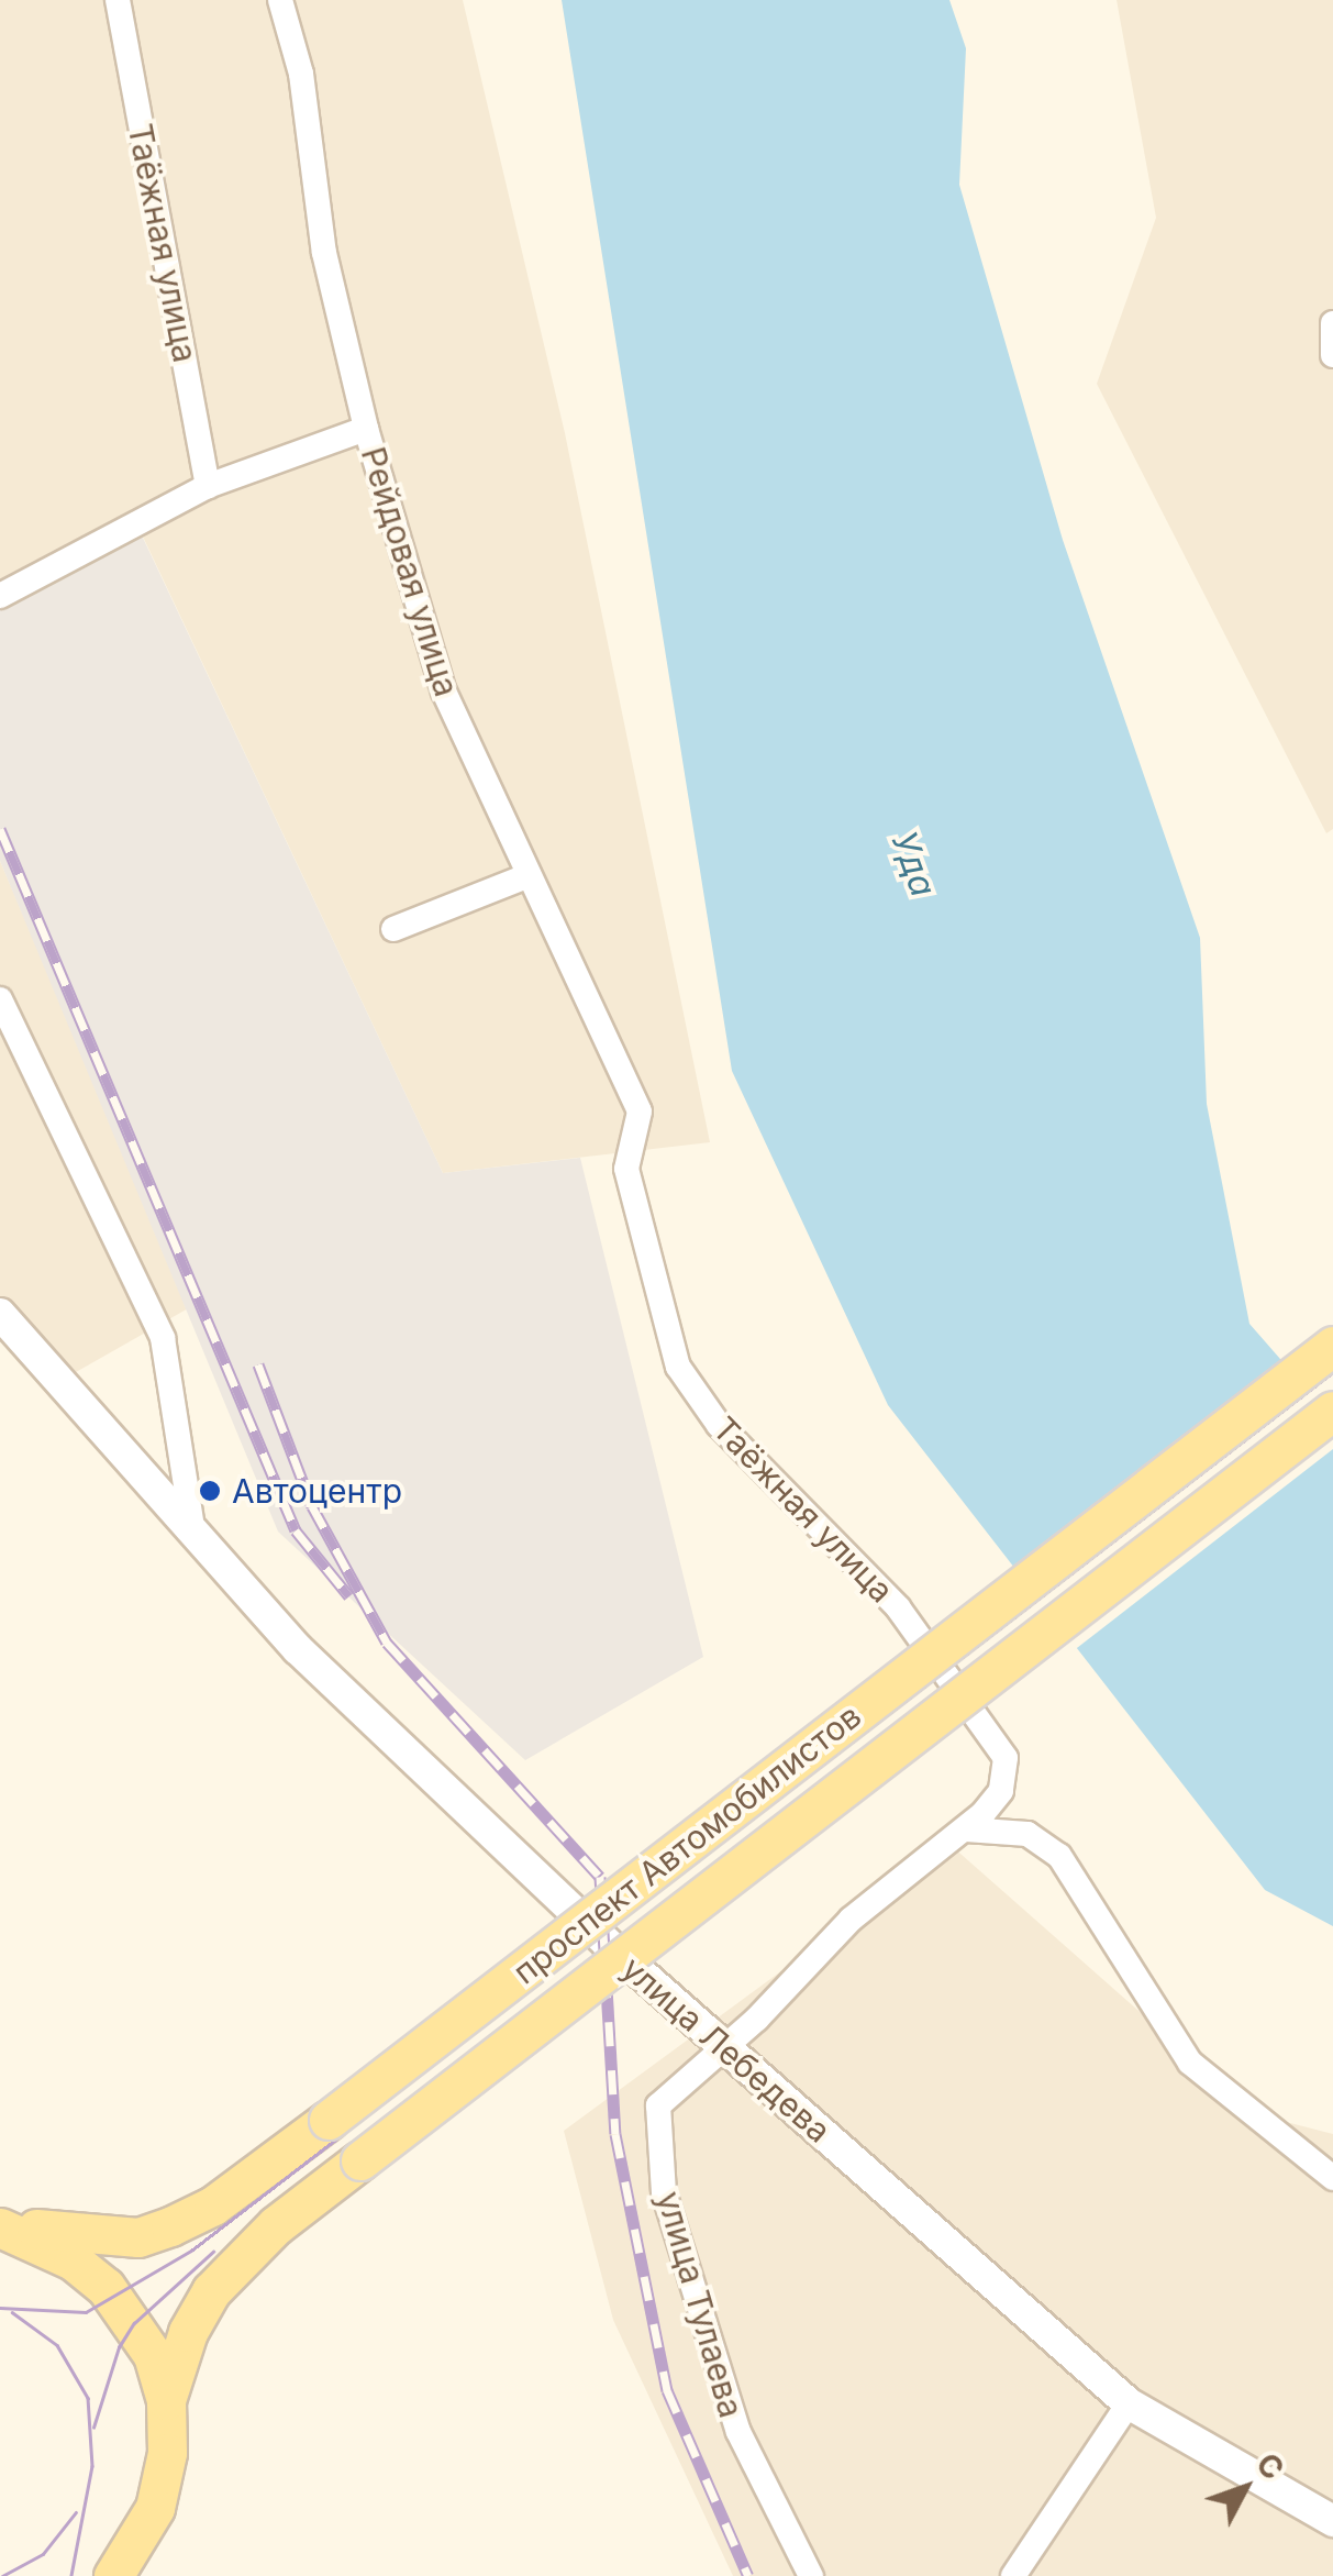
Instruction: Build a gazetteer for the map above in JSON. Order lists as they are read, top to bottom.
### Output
{
  "streets": {
    "main road": ["проспект Автомобилистов"],
    "street": [
      "Таёжная улица",
      "Рейдовая улица",
      "улица Лебедева",
      "улица Тулаева"
    ]
  },
  "crossings": [
    ["Таёжная улица", "Рейдовая улица"],
    ["улица Лебедева", "улица Тулаева"]
  ],
  "water": ["Уда"],
  "places": ["Автоцентр"],
  "north": "top right"
}
